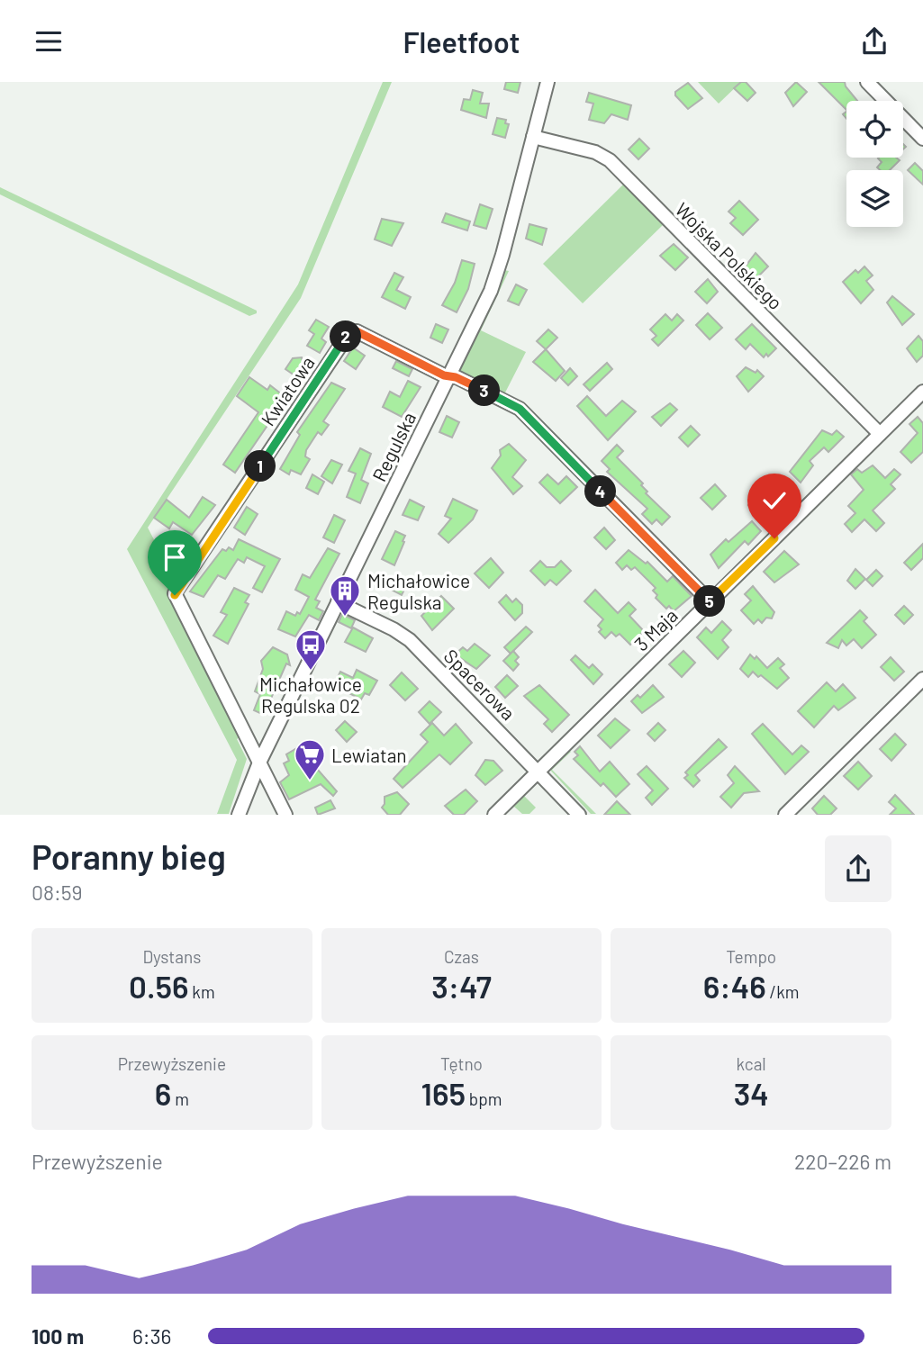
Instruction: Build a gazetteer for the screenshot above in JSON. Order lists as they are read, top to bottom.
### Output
{
  "streets": {
    "street": [
      "Wojska Polskiego",
      "Kwiatowa",
      "Regulska",
      "3 Maja",
      "Spacerowa"
    ]
  },
  "crossings": [
    ["Wojska Polskiego", "Regulska"],
    ["Wojska Polskiego", "3 Maja"],
    ["Kwiatowa", "Regulska"],
    ["Regulska", "Spacerowa"],
    ["3 Maja", "Spacerowa"]
  ],
  "places": {
    "building": ["Michałowice Regulska"],
    "bus stop": ["Michałowice Regulska 02"],
    "supermarket": ["Lewiatan"]
  },
  "page": {
    "header": "Fleetfoot",
    "pins": [
      "2",
      "3",
      "1",
      "4",
      "5"
    ],
    "heading": ["Poranny bieg", "08:59"],
    "stats": [
      ["Dystans", "0.56 km"],
      ["Czas", "3:47"],
      ["Tempo", "6:46 /km"],
      ["Przewyższenie", "6 m"],
      ["Tętno", "165 bpm"],
      ["kcal", "34"]
    ],
    "chart": ["Przewyższenie", "220–226 m"],
    "list": [
      {
        "name": "100 m",
        "note": "6:36"
      }
    ]
  }
}
